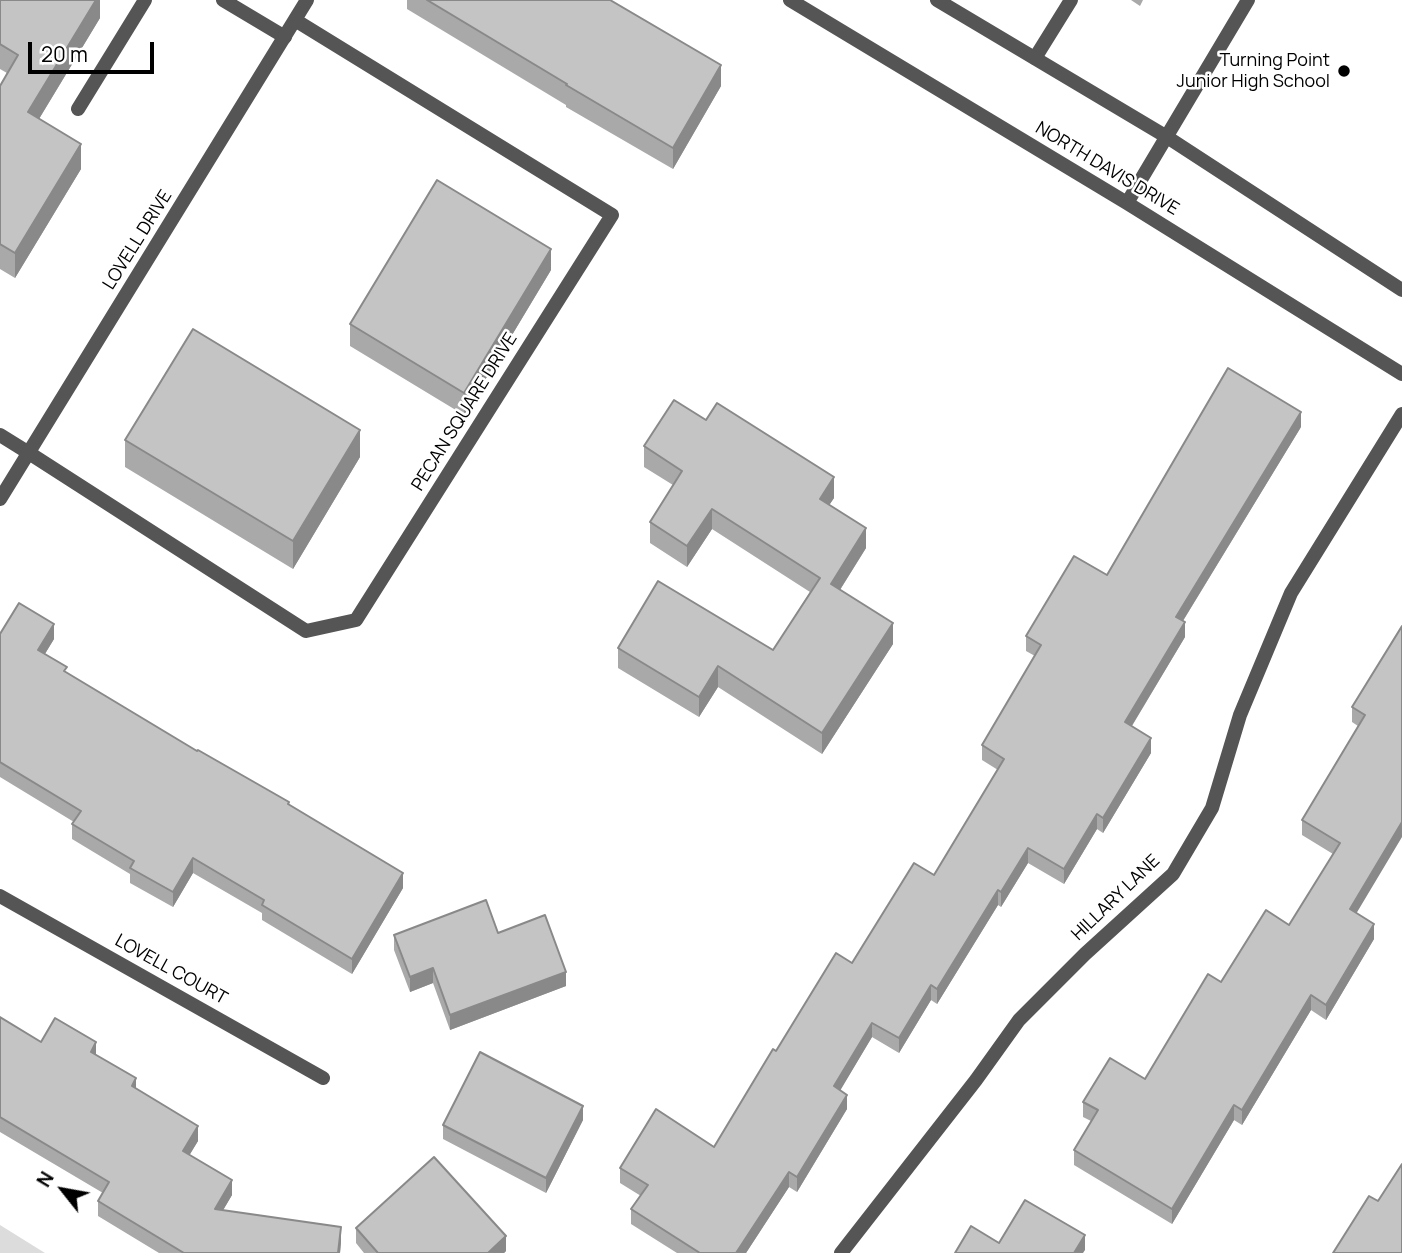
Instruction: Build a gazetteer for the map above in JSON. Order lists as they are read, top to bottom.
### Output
{
  "streets": {
    "street": [
      "NORTH DAVIS DRIVE",
      "LOVELL DRIVE",
      "PECAN SQUARE DRIVE",
      "HILLARY LANE",
      "LOVELL COURT"
    ]
  },
  "crossings": [
    ["LOVELL DRIVE", "PECAN SQUARE DRIVE"]
  ],
  "places": ["Turning Point Junior High School"],
  "scale_bar": "20 m",
  "north": "top left"
}
